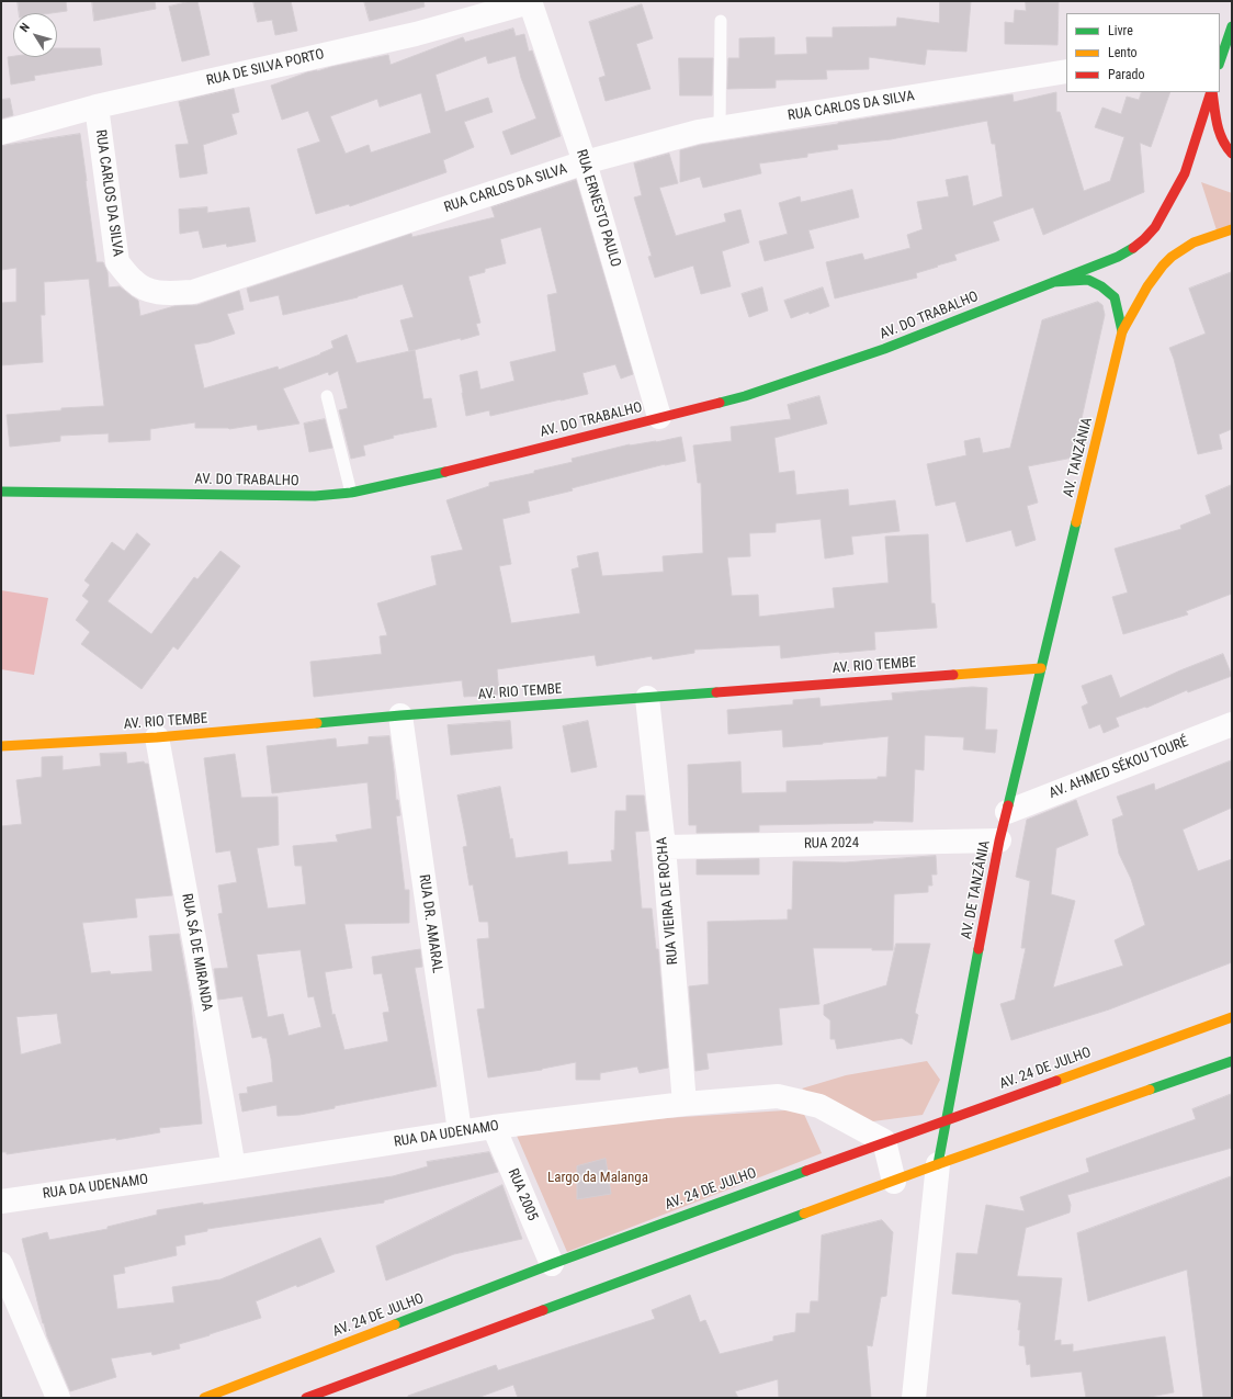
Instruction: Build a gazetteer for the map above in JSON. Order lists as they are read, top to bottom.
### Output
{
  "streets": {
    "main road": [
      "AV. DO TRABALHO",
      "AV. TANZÂNIA",
      "AV. RIO TEMBE",
      "AV. DE TANZÂNIA",
      "AV. 24 DE JULHO"
    ],
    "street": [
      "RUA DE SILVA PORTO",
      "RUA CARLOS DA SILVA",
      "RUA ERNESTO PAULO",
      "AV. AHMED SÉKOU TOURÉ",
      "RUA 2024",
      "RUA VIEIRA DE ROCHA",
      "RUA DR. AMARAL",
      "RUA SÁ DE MIRANDA",
      "RUA DA UDENAMO",
      "RUA 2005"
    ]
  },
  "crossings": [
    ["RUA DE SILVA PORTO", "RUA CARLOS DA SILVA"],
    ["RUA DE SILVA PORTO", "RUA ERNESTO PAULO"],
    ["RUA CARLOS DA SILVA", "RUA ERNESTO PAULO"],
    ["RUA ERNESTO PAULO", "AV. DO TRABALHO"],
    ["AV. TANZÂNIA", "AV. RIO TEMBE"],
    ["AV. TANZÂNIA", "AV. DE TANZÂNIA"],
    ["AV. RIO TEMBE", "AV. DE TANZÂNIA"],
    ["AV. RIO TEMBE", "RUA VIEIRA DE ROCHA"],
    ["AV. RIO TEMBE", "RUA DR. AMARAL"],
    ["AV. RIO TEMBE", "RUA SÁ DE MIRANDA"],
    ["AV. AHMED SÉKOU TOURÉ", "AV. DE TANZÂNIA"],
    ["RUA 2024", "AV. DE TANZÂNIA"],
    ["RUA 2024", "RUA VIEIRA DE ROCHA"],
    ["AV. DE TANZÂNIA", "AV. 24 DE JULHO"],
    ["RUA VIEIRA DE ROCHA", "RUA DA UDENAMO"],
    ["RUA DR. AMARAL", "RUA DA UDENAMO"],
    ["RUA SÁ DE MIRANDA", "RUA DA UDENAMO"],
    ["AV. 24 DE JULHO", "RUA DA UDENAMO"],
    ["AV. 24 DE JULHO", "RUA 2005"],
    ["RUA DA UDENAMO", "RUA 2005"]
  ],
  "parks": ["Largo da Malanga"],
  "legend": ["Livre", "Lento", "Parado"],
  "north": "top left"
}
